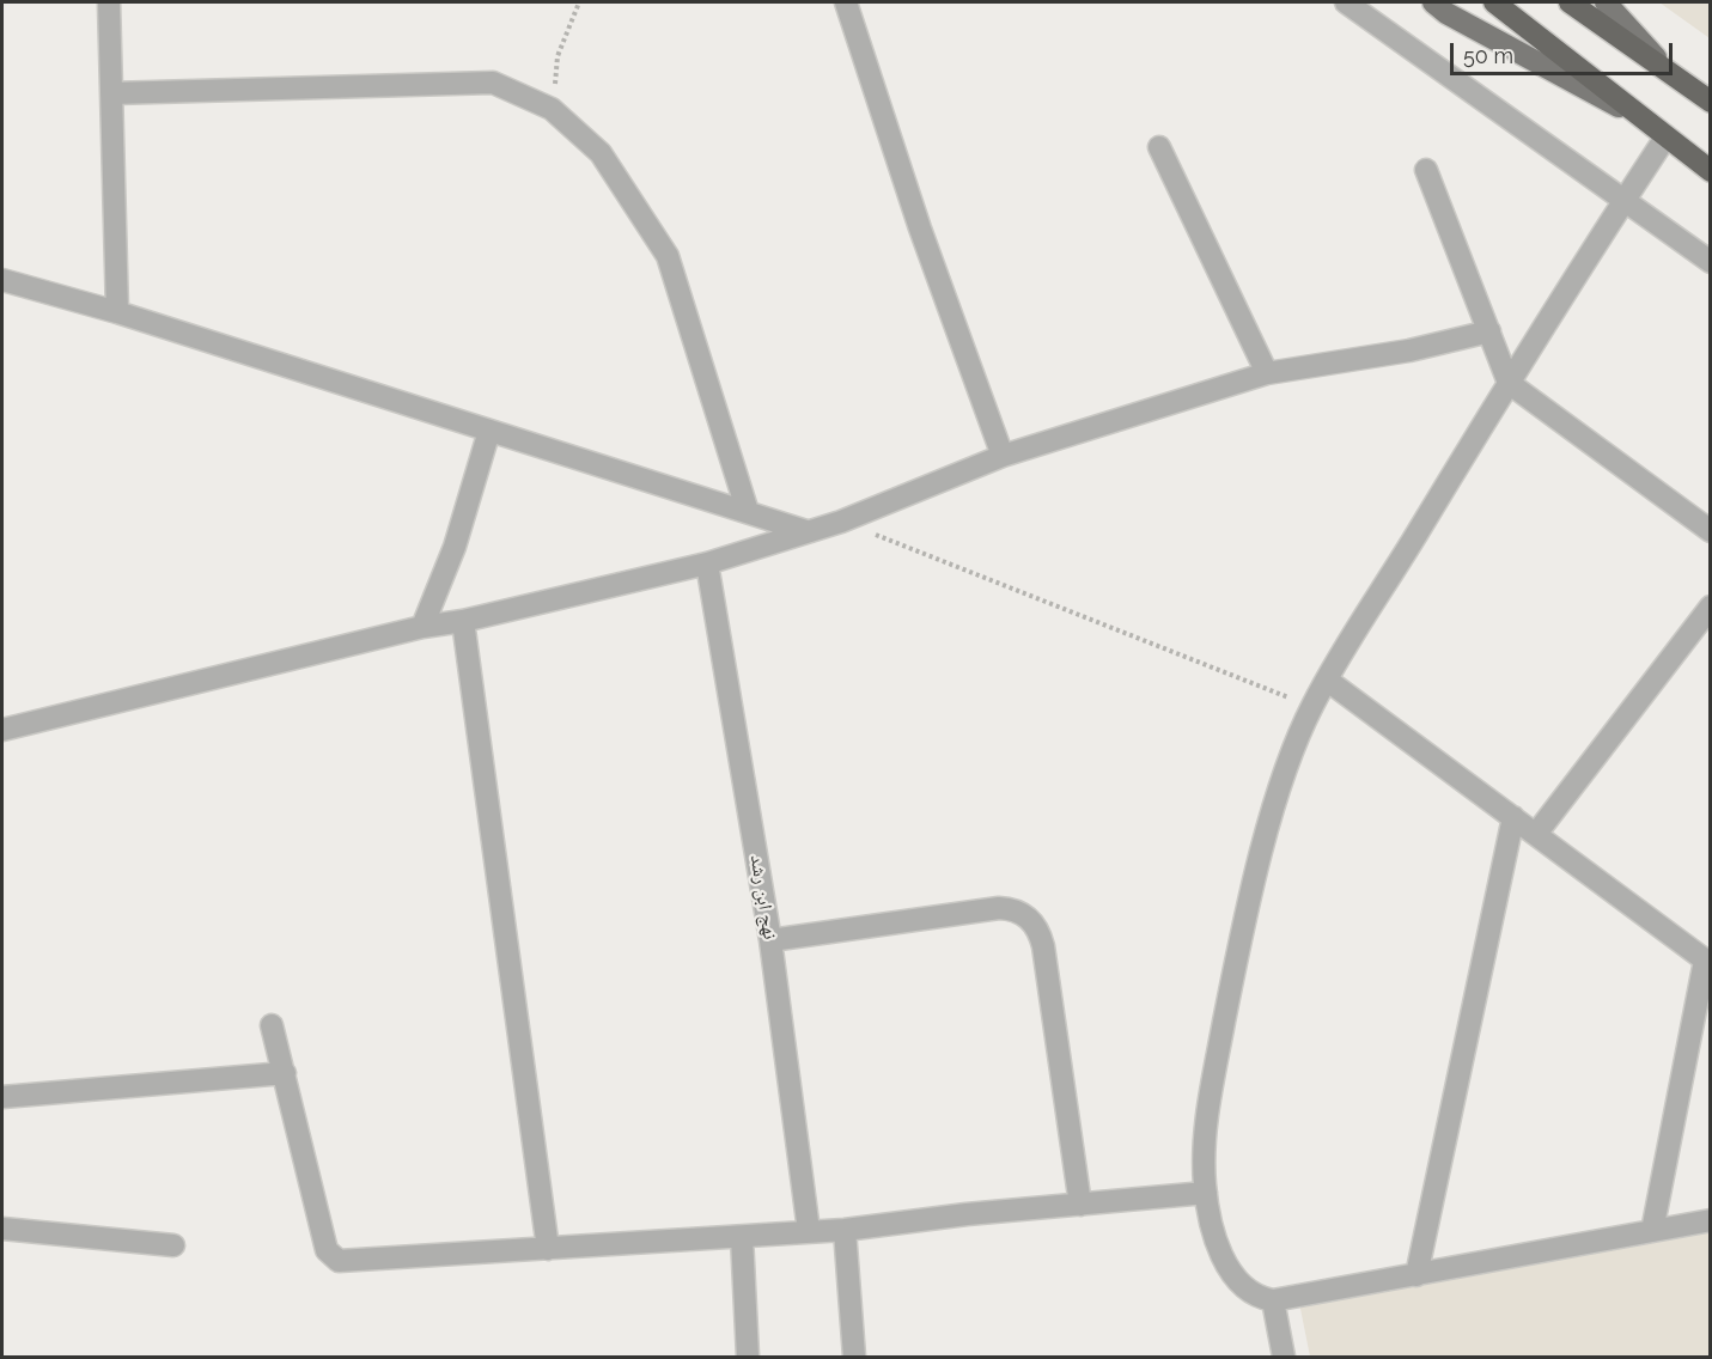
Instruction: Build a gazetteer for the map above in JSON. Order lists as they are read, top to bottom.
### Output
{
  "streets": {
    "street": ["نهج ابن رشد"]
  },
  "scale_bar": "50 m"
}
